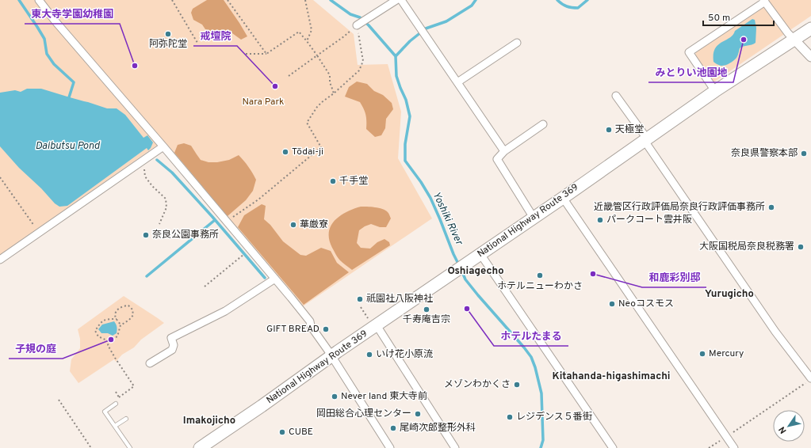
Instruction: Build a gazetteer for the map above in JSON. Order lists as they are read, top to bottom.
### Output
{
  "streets": {
    "highway": ["National Highway Route 369"]
  },
  "districts": [
    "Oshiagecho",
    "Yurugicho",
    "Kitahanda-higashimachi",
    "Imakojicho"
  ],
  "water": ["Daibutsu Pond", "Yoshiki River"],
  "parks": ["Nara Park"],
  "places": [
    "阿弥陀堂",
    "みとりい池園地",
    "東大寺学園幼稚園",
    "戒壇院",
    "天極堂",
    "Tōdai-ji",
    "奈良県警察本部",
    "千手堂",
    "近畿管区行政評価局奈良行政評価事務所",
    "パークコート雲井阪",
    "華厳寮",
    "奈良公園事務所",
    "大阪国税局奈良税務署",
    "和鹿彩別邸",
    "ホテルニューわかさ",
    "祇園社八阪神社",
    "Neoコスモス",
    "ホテルたまる",
    "千寿庵吉宗",
    "GIFT BREAD",
    "子規の庭",
    "Mercury",
    "いけ花小原流",
    "メゾンわかくさ",
    "Never land 東大寺前",
    "岡田総合心理センター",
    "レジデンス５番街",
    "尾崎次郎整形外科",
    "CUBE"
  ],
  "scale_bar": "50 m",
  "north": "bottom left"
}
